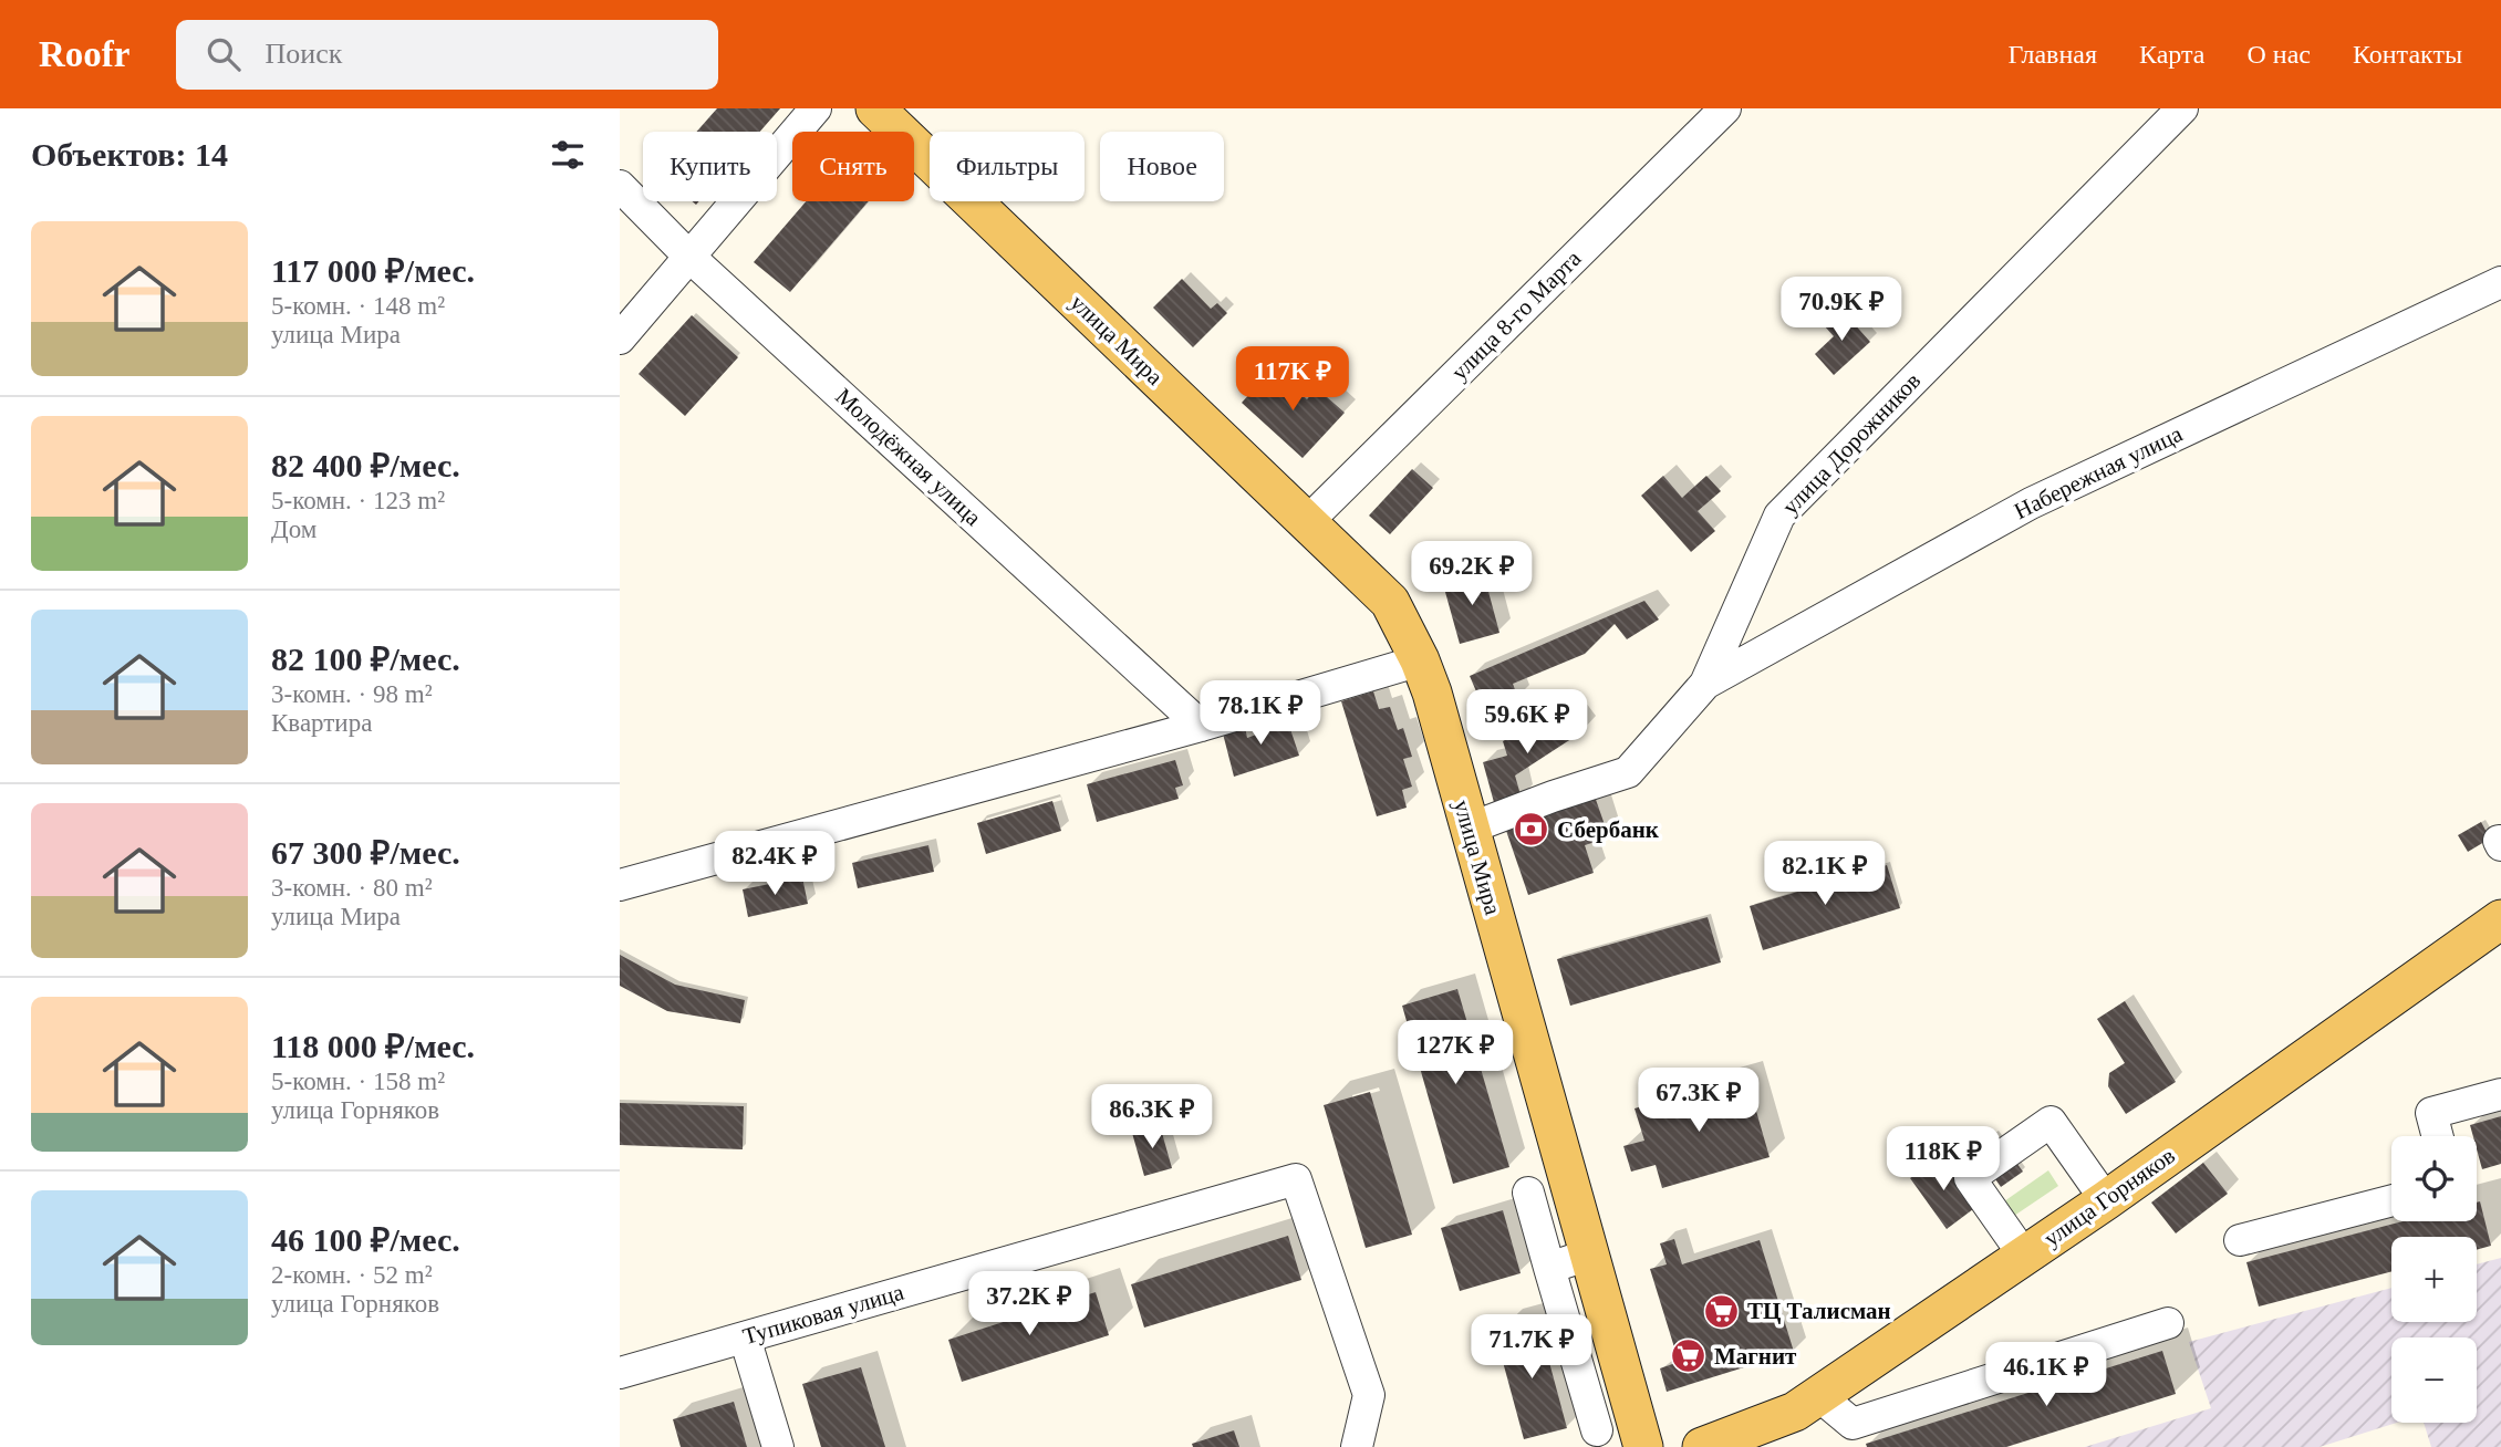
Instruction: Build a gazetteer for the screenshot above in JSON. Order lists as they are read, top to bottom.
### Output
{
  "streets": {
    "main road": ["улица Мира", "улица Горняков"],
    "street": [
      "улица 8-го Марта",
      "улица Дорожников",
      "Молодёжная улица",
      "Набережная улица",
      "Тупиковая улица"
    ]
  },
  "crossings": [
    ["улица 8-го Марта", "улица Мира"],
    ["улица Дорожников", "Набережная улица"]
  ],
  "places": {
    "bank": ["Сбербанк"],
    "supermarket": ["ТЦ Талисман", "Магнит"]
  },
  "page": {
    "header": "Roofr",
    "search": "Поиск",
    "nav": [
      "Главная",
      "Карта",
      "О нас",
      "Контакты"
    ],
    "heading": "Объектов: 14",
    "chip": [
      "Купить",
      "Снять",
      "Фильтры",
      "Новое"
    ],
    "list": [
      {
        "name": "117 000 ₽/мес.",
        "note": "5-комн. · 148 m² · улица Мира"
      },
      {
        "name": "82 400 ₽/мес.",
        "note": "5-комн. · 123 m² · Дом"
      },
      {
        "name": "82 100 ₽/мес.",
        "note": "3-комн. · 98 m² · Квартира"
      },
      {
        "name": "67 300 ₽/мес.",
        "note": "3-комн. · 80 m² · улица Мира"
      },
      {
        "name": "118 000 ₽/мес.",
        "note": "5-комн. · 158 m² · улица Горняков"
      },
      {
        "name": "46 100 ₽/мес.",
        "note": "2-комн. · 52 m² · улица Горняков"
      }
    ],
    "price": [
      "70.9K ₽",
      "117K ₽",
      "69.2K ₽",
      "78.1K ₽",
      "59.6K ₽",
      "82.4K ₽",
      "82.1K ₽",
      "127K ₽",
      "67.3K ₽",
      "86.3K ₽",
      "118K ₽",
      "37.2K ₽",
      "71.7K ₽",
      "46.1K ₽"
    ],
    "map_buttons": ["+", "−"]
  }
}
